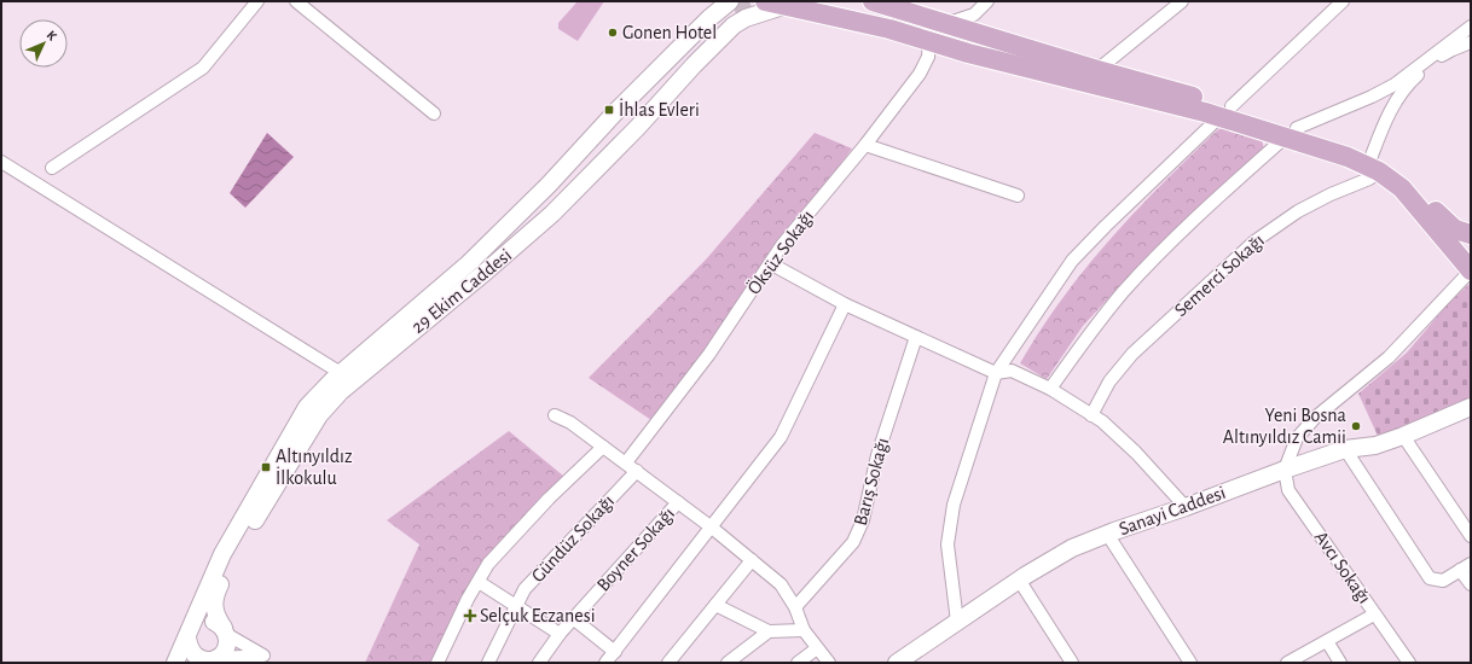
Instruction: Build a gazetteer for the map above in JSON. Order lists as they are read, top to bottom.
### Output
{
  "streets": {
    "main road": ["29 Ekim Caddesi", "Sanayi Caddesi"],
    "street": [
      "Öksüz Sokağı",
      "Semerci Sokağı",
      "Barış Sokağı",
      "Gündüz Sokağı",
      "Boyner Sokağı",
      "Avcı Sokağı"
    ]
  },
  "crossings": [
    ["Sanayi Caddesi", "Avcı Sokağı"]
  ],
  "places": {
    "other": ["Gonen Hotel", "Yeni Bosna Altınyıldız Camii"],
    "transit": ["İhlas Evleri", "Altınyıldız İlkokulu"],
    "health": ["Selçuk Eczanesi"]
  },
  "north": "top right"
}
